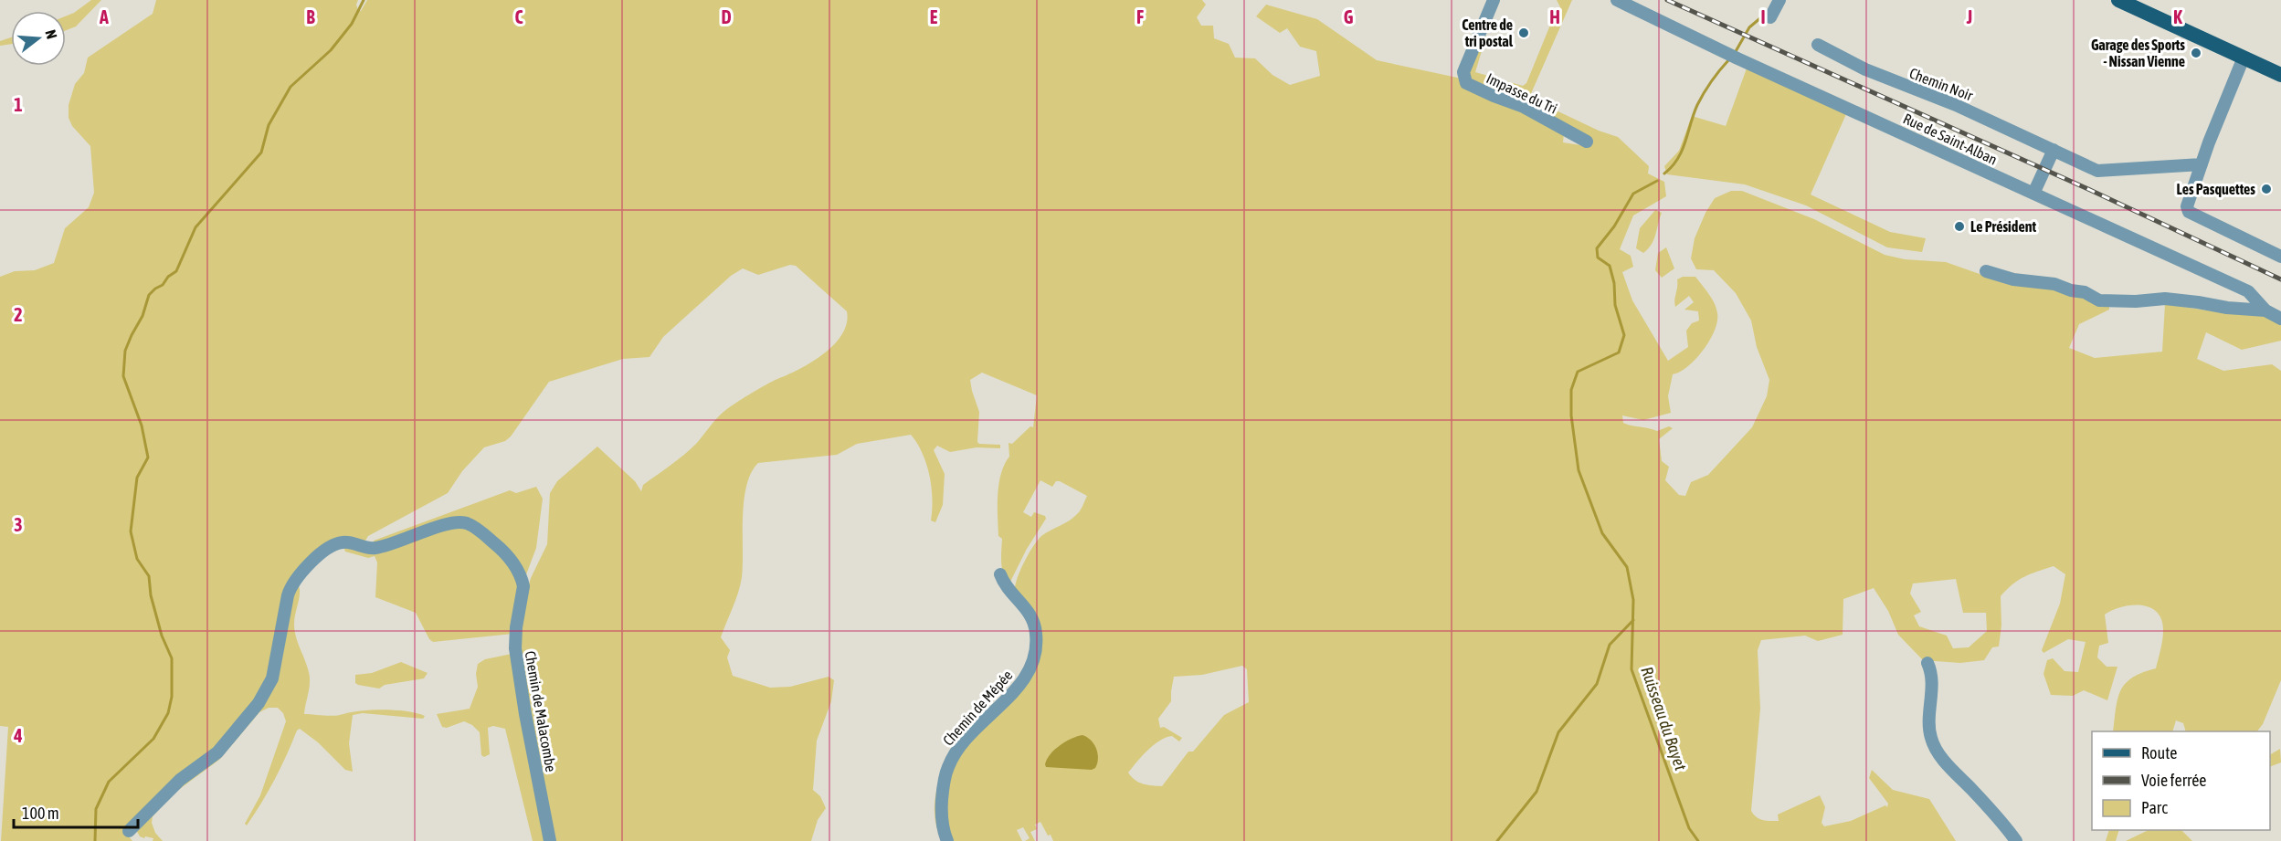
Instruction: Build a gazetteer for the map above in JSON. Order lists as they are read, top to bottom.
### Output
{
  "streets": {
    "street": [
      "Chemin Noir",
      "Impasse du Tri",
      "Rue de Saint-Alban",
      "Chemin de Mépée",
      "Chemin de Malacombe"
    ]
  },
  "water": ["Ruisseau du Bayet"],
  "places": [
    "Centre de tri postal",
    "Garage des Sports - Nissan Vienne",
    "Les Pasquettes",
    "Le Président"
  ],
  "legend": ["Route", "Voie ferrée", "Parc"],
  "scale_bar": "100 m",
  "north": "right",
  "grid": {
    "columns": [
      "A",
      "B",
      "C",
      "D",
      "E",
      "F",
      "G",
      "H",
      "I",
      "J",
      "K"
    ],
    "rows": [
      "1",
      "2",
      "3",
      "4"
    ]
  }
}
